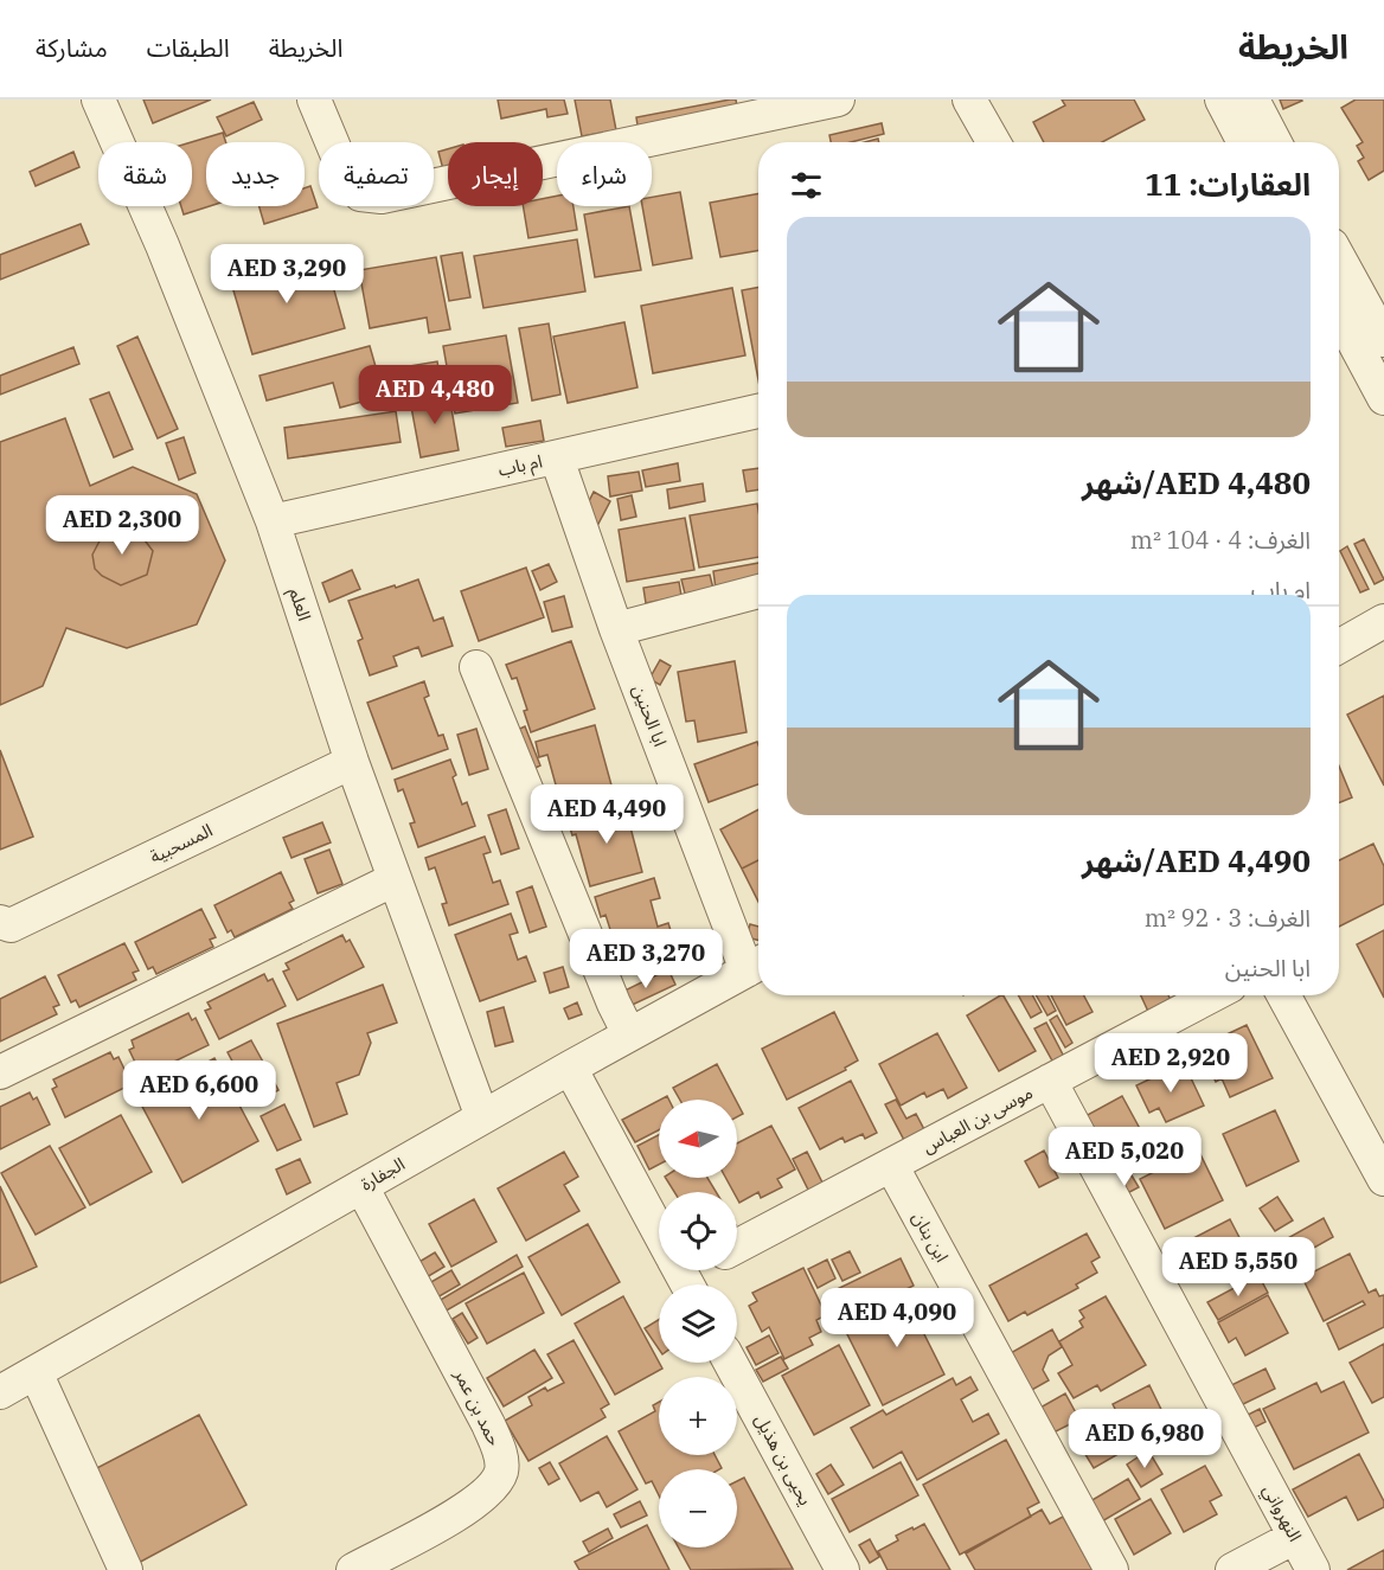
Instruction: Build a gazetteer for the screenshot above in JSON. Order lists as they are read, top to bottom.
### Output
{
  "streets": {
    "street": [
      "ام باب",
      "العلم",
      "ابا الحنين",
      "المسحبية",
      "موسى بن العباس",
      "الجفارة",
      "ابن بنان",
      "حمد بن عمر",
      "يحيى بن هذيل",
      "النهرواني"
    ]
  },
  "crossings": [
    ["ام باب", "العلم"],
    ["ام باب", "ابا الحنين"],
    ["العلم", "المسحبية"],
    ["العلم", "الجفارة"],
    ["ابا الحنين", "الجفارة"],
    ["موسى بن العباس", "ابن بنان"],
    ["موسى بن العباس", "النهرواني"],
    ["الجفارة", "حمد بن عمر"]
  ],
  "north": "left",
  "page": {
    "header": "الخريطة",
    "nav": ["الخريطة", "الطبقات", "مشاركة"],
    "chip": [
      "شراء",
      "إيجار",
      "تصفية",
      "جديد",
      "شقة"
    ],
    "heading": "العقارات: 11",
    "list": [
      {
        "name": "AED 4,480/شهر",
        "note": "الغرف: 4 · 104 m² · ام باب"
      },
      {
        "name": "AED 4,490/شهر",
        "note": "الغرف: 3 · 92 m² · ابا الحنين"
      }
    ],
    "price": [
      "AED 3,290",
      "AED 4,480",
      "AED 2,300",
      "AED 4,490",
      "AED 3,270",
      "AED 2,920",
      "AED 6,600",
      "AED 5,020",
      "AED 5,550",
      "AED 4,090",
      "AED 6,980"
    ],
    "map_buttons": ["+", "−"]
  }
}
